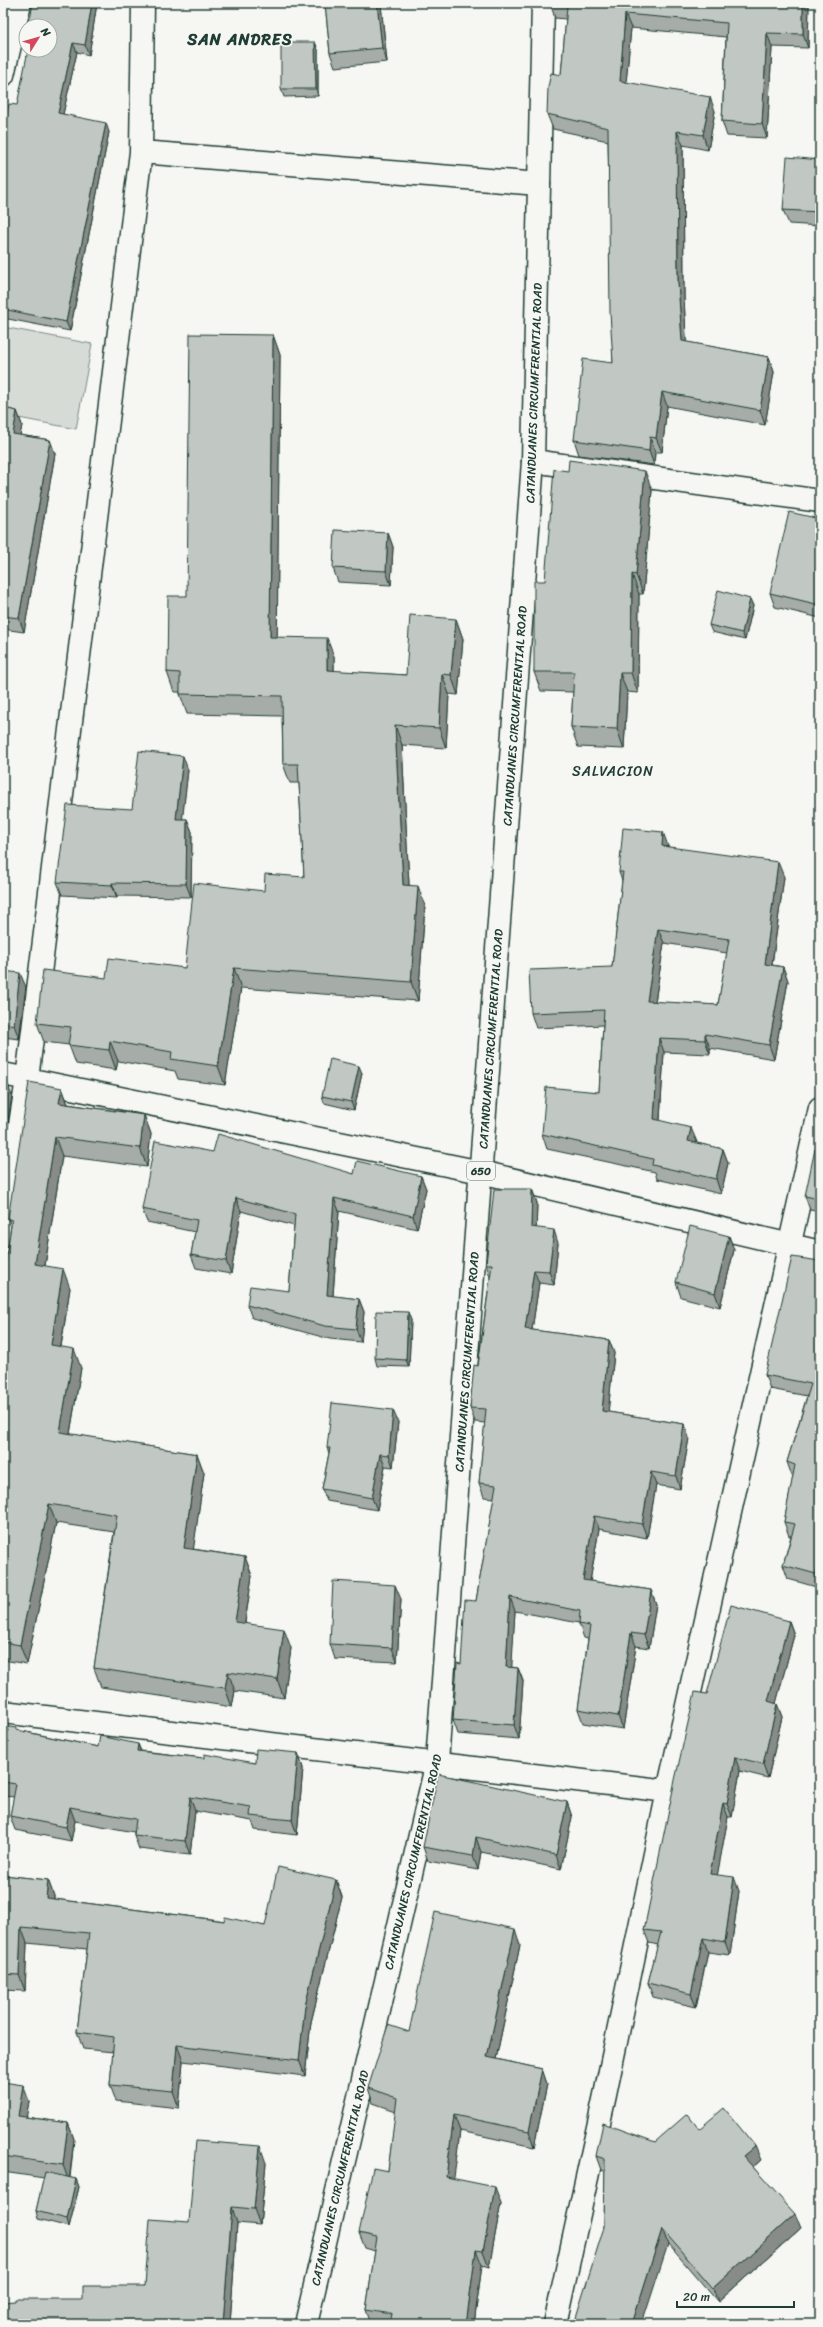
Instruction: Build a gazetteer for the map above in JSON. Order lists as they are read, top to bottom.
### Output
{
  "streets": {
    "street": ["CATANDUANES CIRCUMFERENTIAL ROAD", "650"]
  },
  "districts": ["SAN ANDRES", "SALVACION"],
  "scale_bar": "20 m",
  "north": "top right"
}
